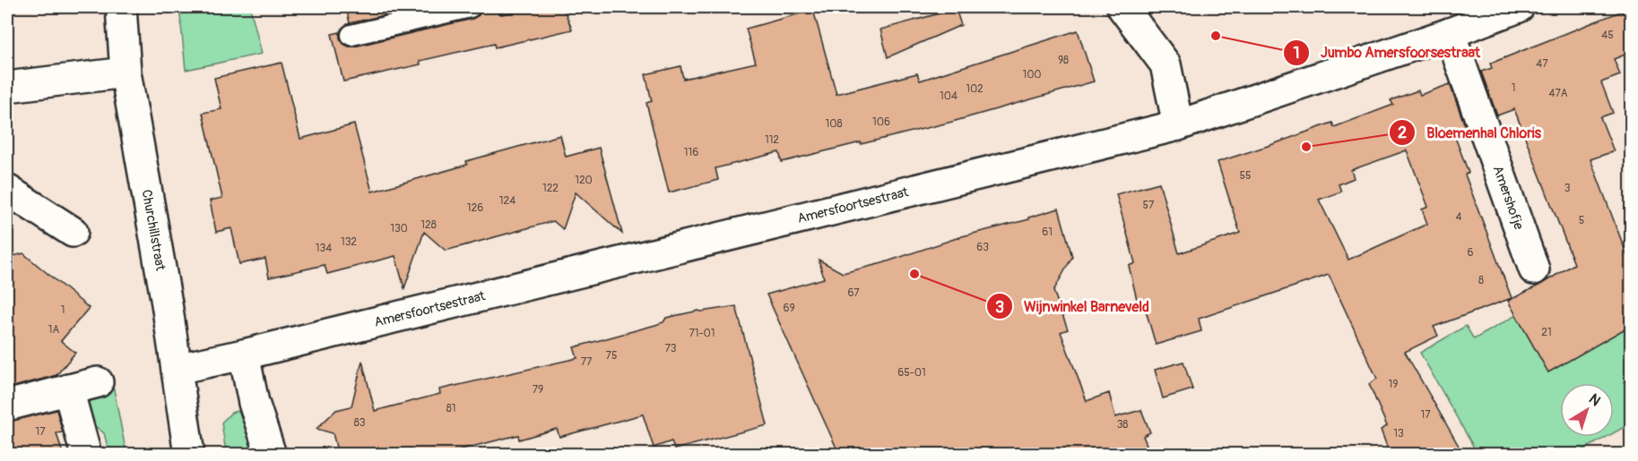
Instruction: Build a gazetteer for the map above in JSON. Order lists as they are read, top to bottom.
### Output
{
  "streets": {
    "street": ["Amershofje", "Amersfoortsestraat", "Churchillstraat"]
  },
  "crossings": [
    ["Amershofje", "Amersfoortsestraat"],
    ["Amersfoortsestraat", "Churchillstraat"]
  ],
  "places": ["Jumbo Amersfoorsestraat", "Bloemenhal Chloris", "Wijnwinkel Barneveld"],
  "house_numbers": [
    "45",
    "98",
    "47",
    "100",
    "1",
    "102",
    "47A",
    "104",
    "106",
    "108",
    "112",
    "116",
    "55",
    "120",
    "122",
    "3",
    "124",
    "57",
    "126",
    "4",
    "5",
    "128",
    "130",
    "61",
    "132",
    "63",
    "134",
    "6",
    "8",
    "67",
    "69",
    "1",
    "1A",
    "21",
    "71-01",
    "73",
    "75",
    "77",
    "65-01",
    "19",
    "79",
    "81",
    "17",
    "83",
    "38",
    "17",
    "13"
  ],
  "north": "top right"
}
